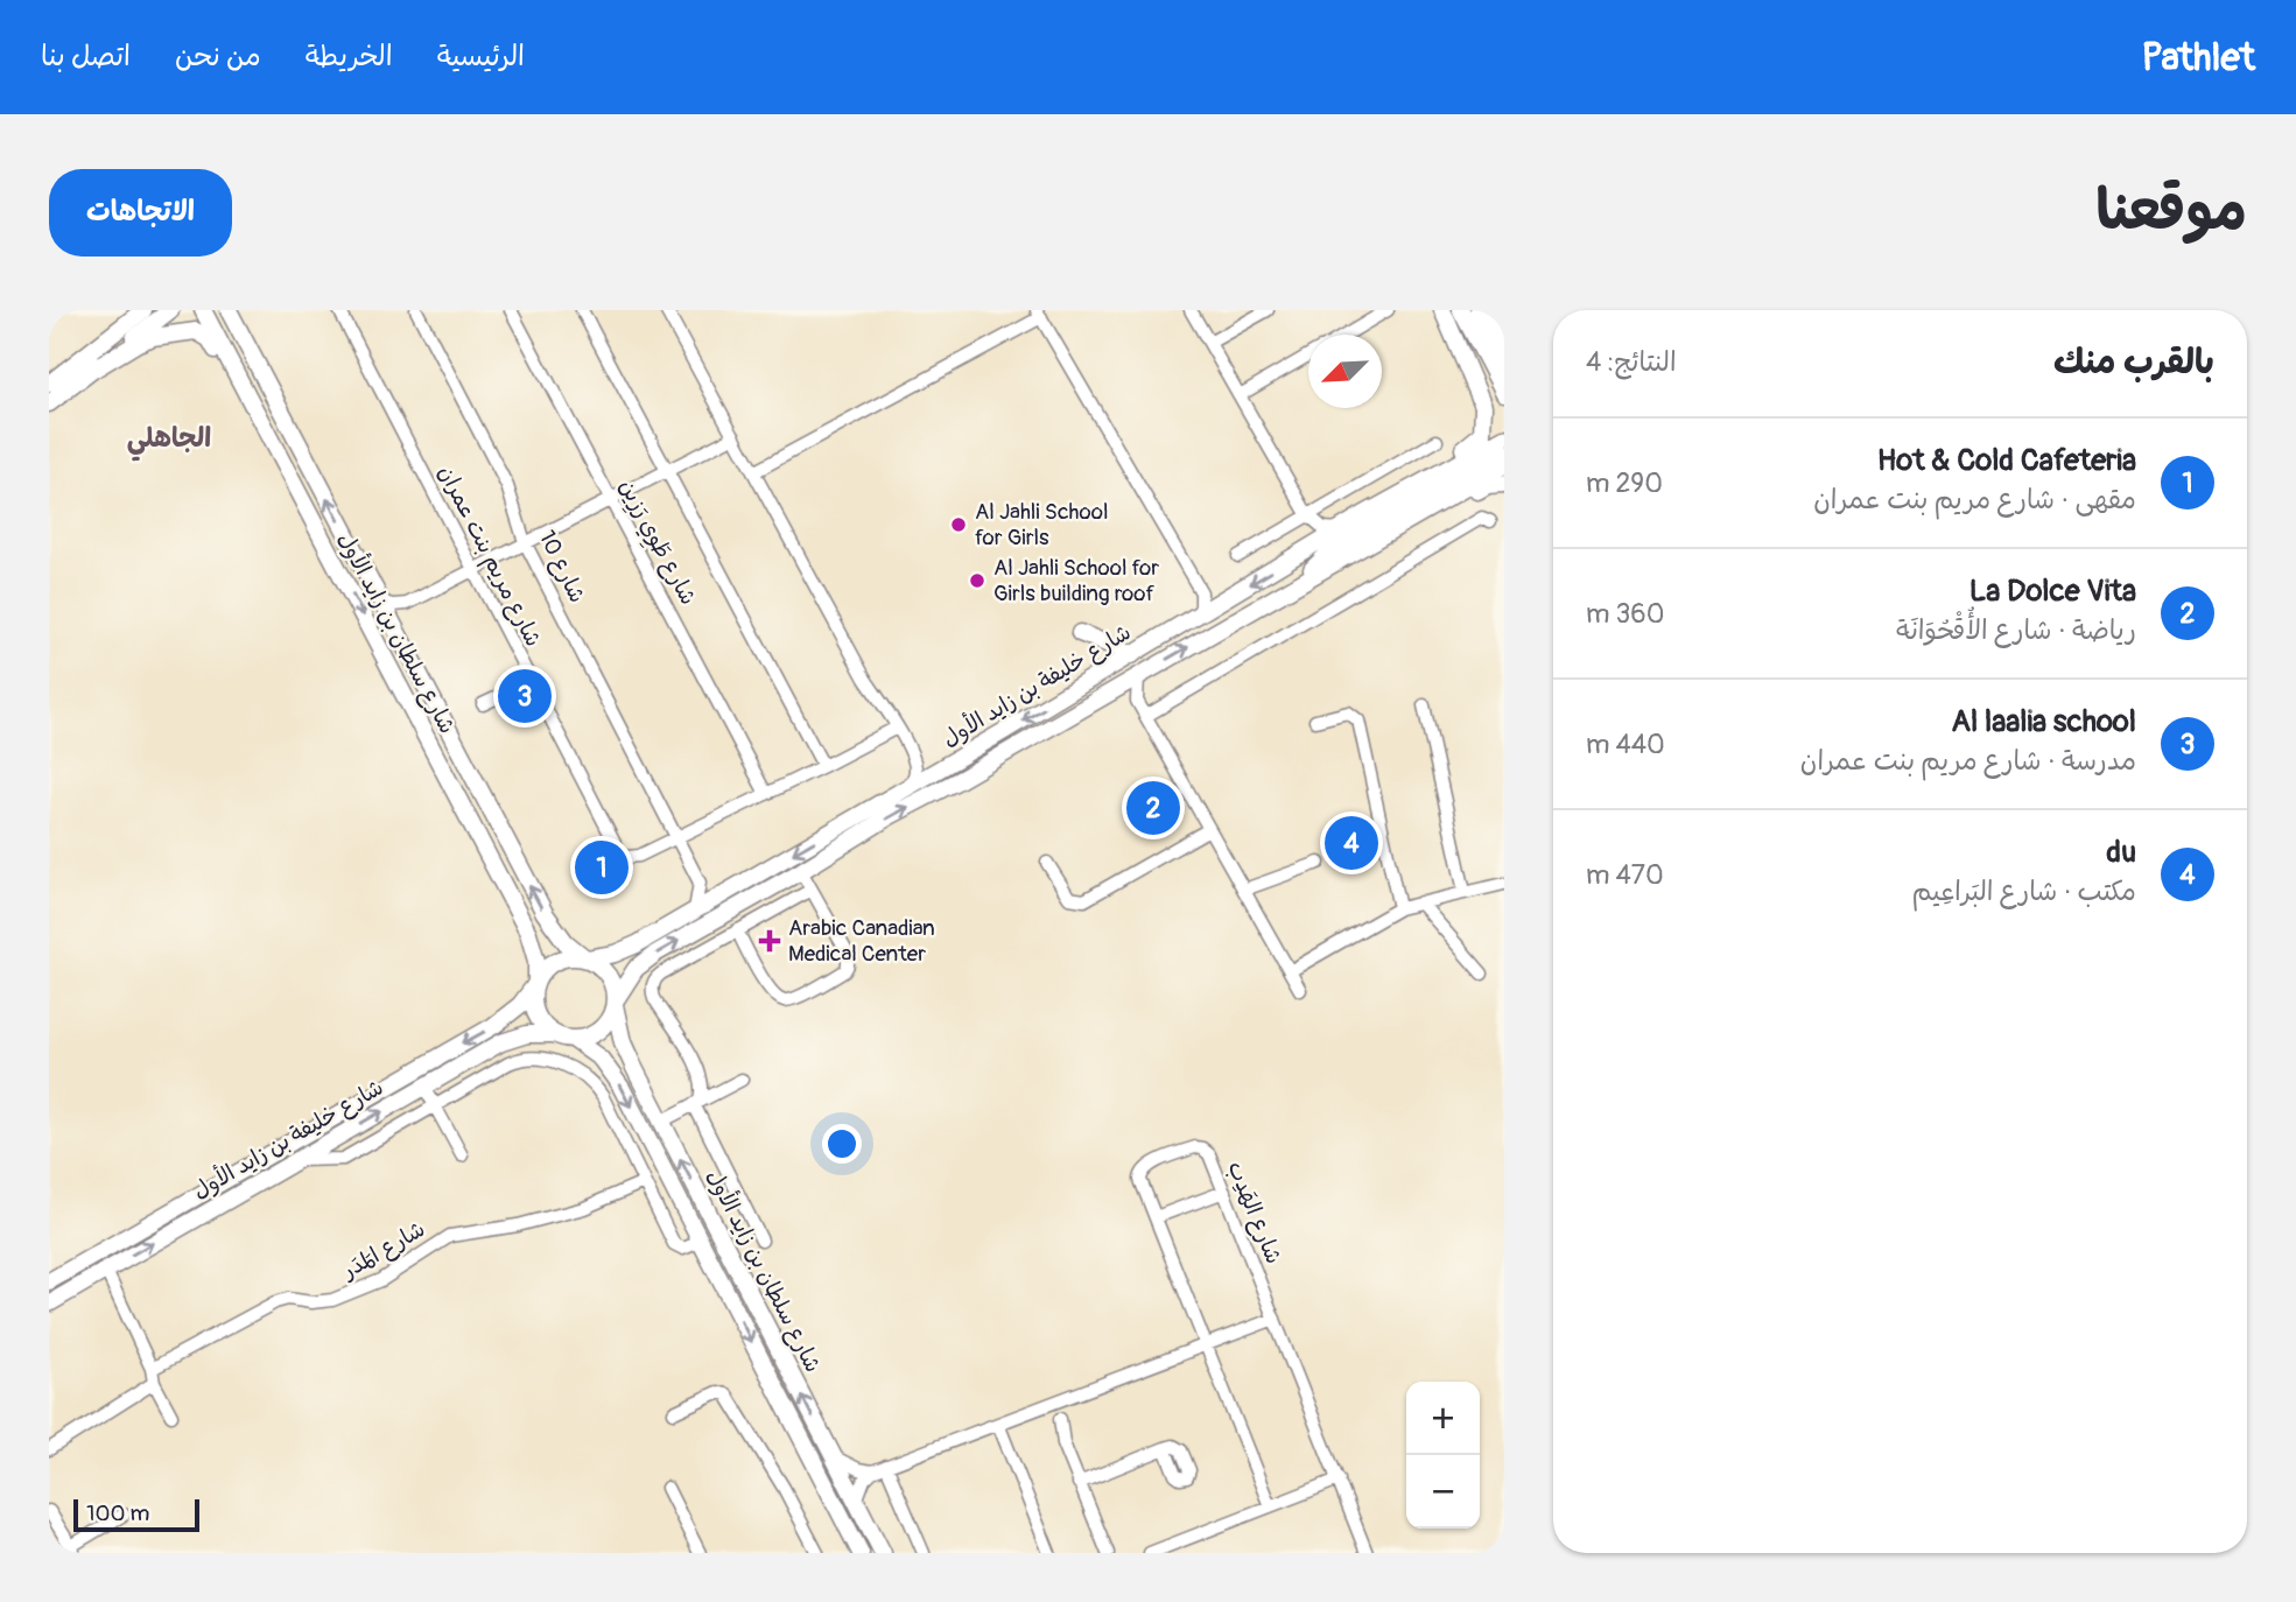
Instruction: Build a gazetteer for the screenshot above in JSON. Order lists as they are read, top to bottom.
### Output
{
  "streets": {
    "main road": ["شارع سلطان بن زايد الأول", "شارع خليفة بن زايد الأول"],
    "street": [
      "شارع طَوِي رَزِين",
      "شارع مريم بنت عمران",
      "شارع 10",
      "شارع الهَدِب",
      "شارع المَدَر"
    ]
  },
  "crossings": [
    ["شارع طَوِي رَزِين", "شارع مريم بنت عمران"],
    ["شارع مريم بنت عمران", "شارع 10"],
    ["شارع سلطان بن زايد الأول", "شارع خليفة بن زايد الأول"]
  ],
  "districts": ["الجاهلي"],
  "places": {
    "other": ["Al Jahli School for Girls", "Al Jahli School for Girls building roof"],
    "health": ["Arabic Canadian Medical Center"]
  },
  "scale_bar": "100 m",
  "north": "bottom left",
  "page": {
    "header": "Pathlet",
    "nav": [
      "الرئيسية",
      "الخريطة",
      "من نحن",
      "اتصل بنا"
    ],
    "title": "موقعنا",
    "buttons": "الاتجاهات",
    "heading": ["بالقرب منك", "النتائج: 4"],
    "list": [
      {
        "mark": "1",
        "name": "Hot & Cold Cafeteria",
        "note": "مقهى · شارع مريم بنت عمران",
        "value": "290 m"
      },
      {
        "mark": "2",
        "name": "La Dolce Vita",
        "note": "رياضة · شارع الأُقْحُوَانَة",
        "value": "360 m"
      },
      {
        "mark": "3",
        "name": "Al laalia school",
        "note": "مدرسة · شارع مريم بنت عمران",
        "value": "440 m"
      },
      {
        "mark": "4",
        "name": "du",
        "note": "مكتب · شارع البَراعِيم",
        "value": "470 m"
      }
    ],
    "pins": [
      "3",
      "2",
      "4",
      "1"
    ],
    "map_buttons": ["+", "−"],
    "scale": "100 m"
  }
}
